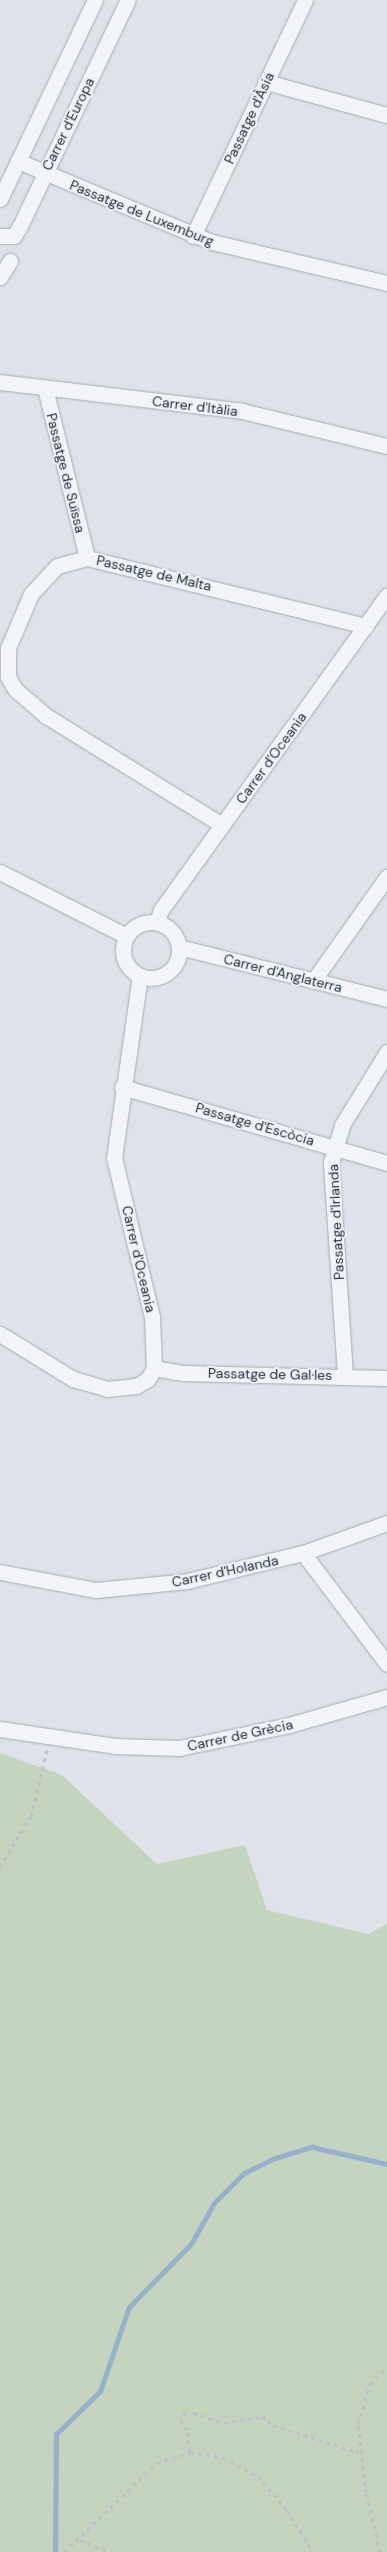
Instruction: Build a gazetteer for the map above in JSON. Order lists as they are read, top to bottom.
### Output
{
  "streets": {
    "street": [
      "Passatge d'Àsia",
      "Carrer d'Europa",
      "Passatge de Luxemburg",
      "Carrer d'Itàlia",
      "Passatge de Suïssa",
      "Passatge de Malta",
      "Carrer d'Oceania",
      "Carrer d'Anglaterra",
      "Passatge d'Escòcia",
      "Passatge d'Irlanda",
      "Passatge de Gal·les",
      "Carrer d'Holanda",
      "Carrer de Grècia"
    ]
  },
  "crossings": [
    ["Passatge d'Àsia", "Passatge de Luxemburg"],
    ["Carrer d'Europa", "Passatge de Luxemburg"],
    ["Carrer d'Itàlia", "Passatge de Suïssa"],
    ["Passatge de Suïssa", "Passatge de Malta"],
    ["Passatge de Malta", "Carrer d'Oceania"],
    ["Carrer d'Oceania", "Carrer d'Anglaterra"],
    ["Carrer d'Oceania", "Passatge d'Escòcia"],
    ["Carrer d'Oceania", "Passatge de Gal·les"],
    ["Passatge d'Escòcia", "Passatge d'Irlanda"],
    ["Passatge d'Irlanda", "Passatge de Gal·les"]
  ]
}
